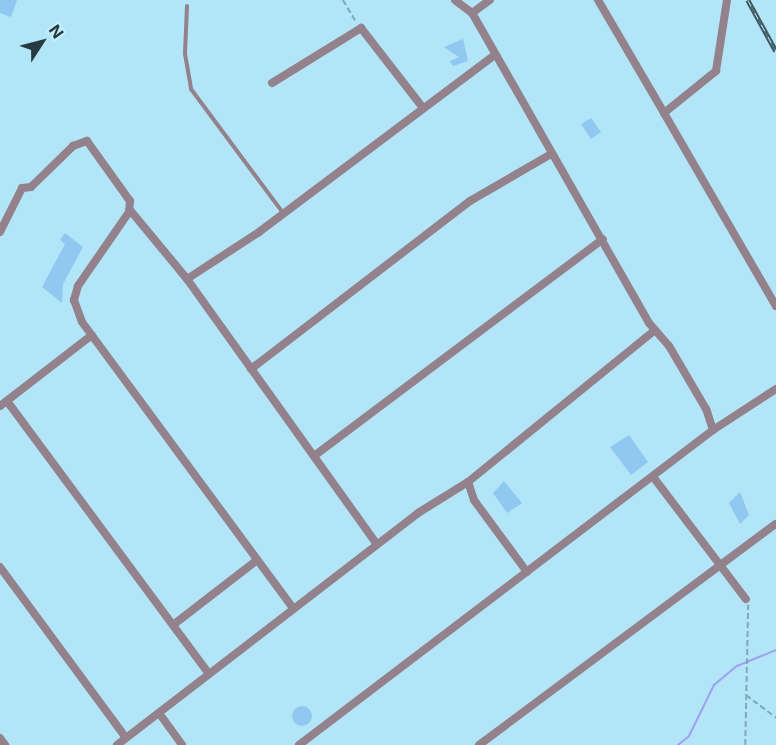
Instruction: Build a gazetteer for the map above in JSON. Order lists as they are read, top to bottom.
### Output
{
  "north": "top right"
}
